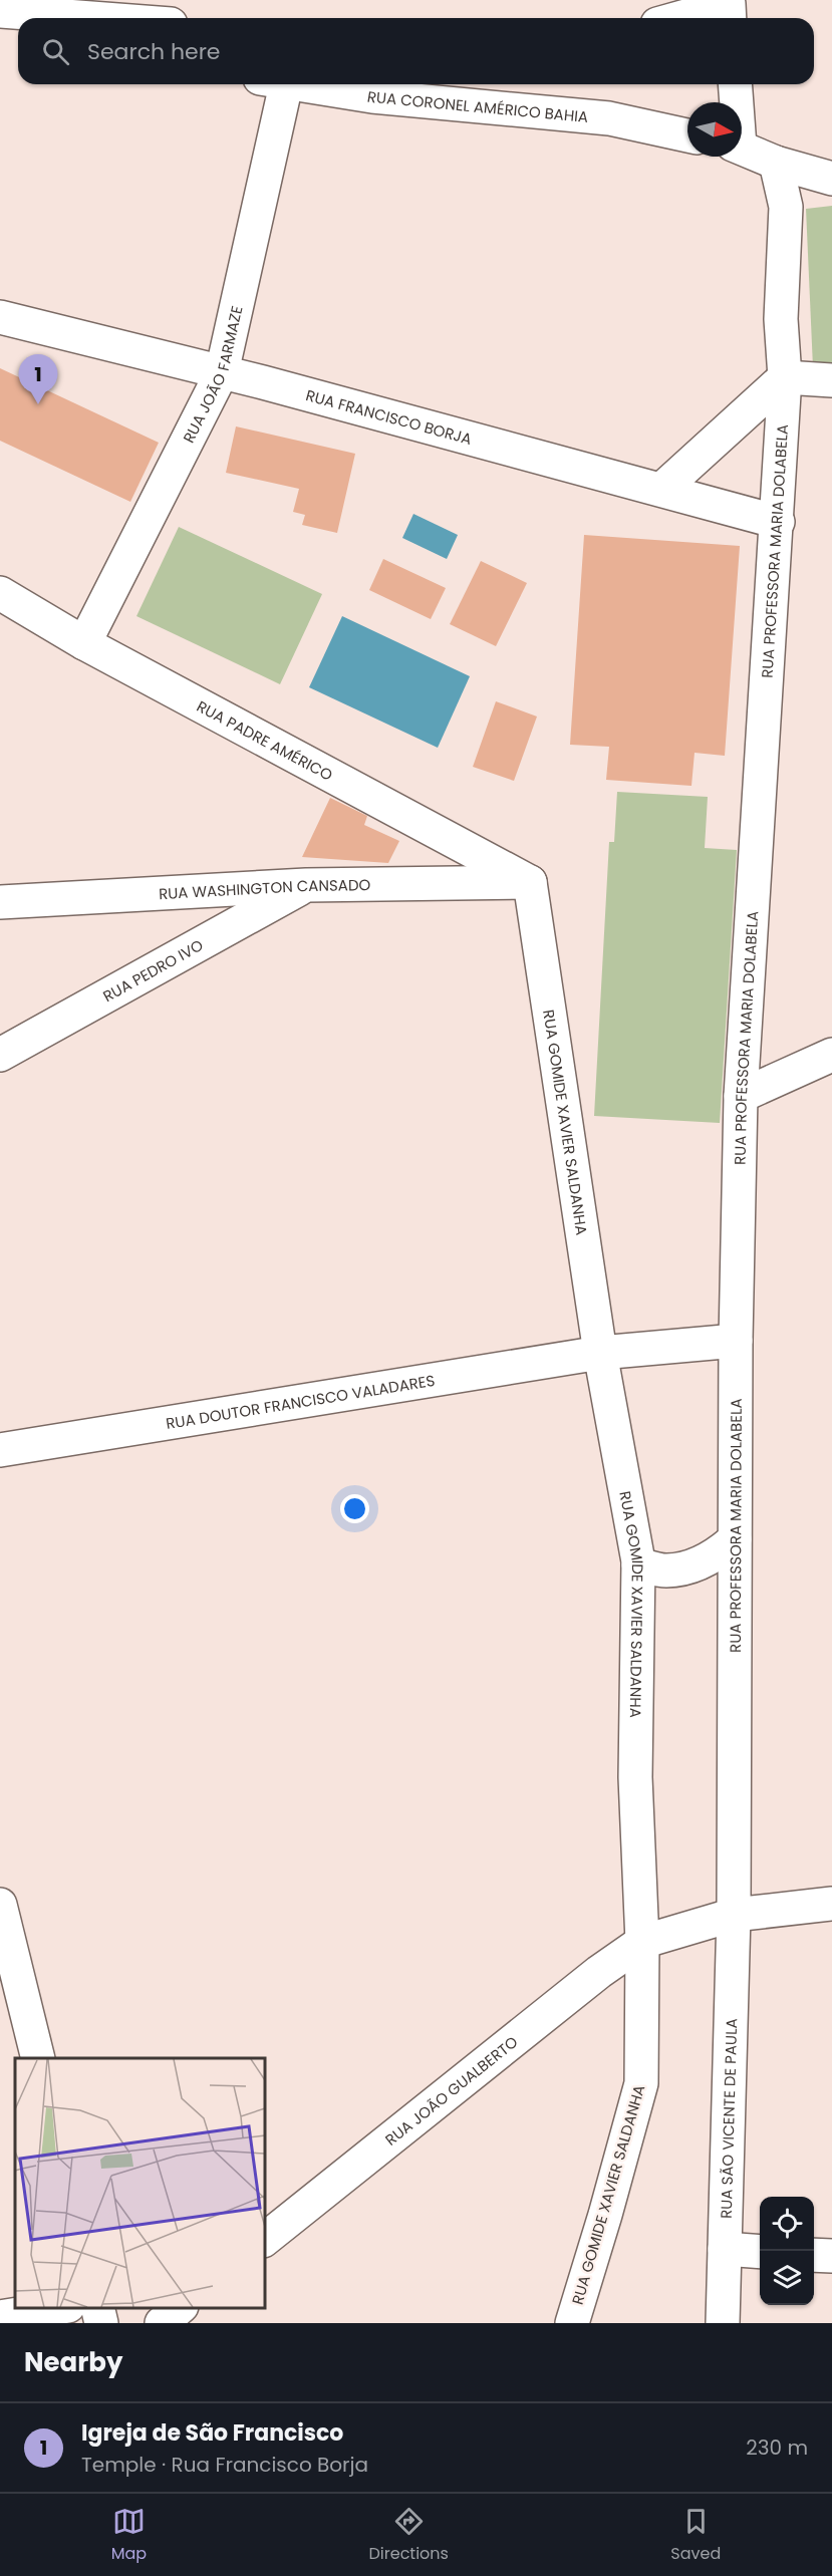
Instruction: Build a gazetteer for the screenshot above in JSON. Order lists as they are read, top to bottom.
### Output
{
  "streets": {
    "street": [
      "RUA CORONEL AMÉRICO BAHIA",
      "RUA JOÃO FARMAZE",
      "RUA FRANCISCO BORJA",
      "RUA PROFESSORA MARIA DOLABELA",
      "RUA PADRE AMÉRICO",
      "RUA WASHINGTON CANSADO",
      "RUA PEDRO IVO",
      "RUA GOMIDE XAVIER SALDANHA",
      "RUA DOUTOR FRANCISCO VALADARES",
      "RUA JOÃO GUALBERTO",
      "RUA SÃO VICENTE DE PAULA"
    ]
  },
  "crossings": [
    ["RUA JOÃO FARMAZE", "RUA FRANCISCO BORJA"],
    ["RUA JOÃO FARMAZE", "RUA PADRE AMÉRICO"],
    ["RUA FRANCISCO BORJA", "RUA PROFESSORA MARIA DOLABELA"],
    ["RUA PROFESSORA MARIA DOLABELA", "RUA DOUTOR FRANCISCO VALADARES"],
    ["RUA PROFESSORA MARIA DOLABELA", "RUA JOÃO GUALBERTO"],
    ["RUA PROFESSORA MARIA DOLABELA", "RUA SÃO VICENTE DE PAULA"],
    ["RUA PADRE AMÉRICO", "RUA WASHINGTON CANSADO"],
    ["RUA PADRE AMÉRICO", "RUA GOMIDE XAVIER SALDANHA"],
    ["RUA WASHINGTON CANSADO", "RUA PEDRO IVO"],
    ["RUA WASHINGTON CANSADO", "RUA GOMIDE XAVIER SALDANHA"],
    ["RUA GOMIDE XAVIER SALDANHA", "RUA DOUTOR FRANCISCO VALADARES"],
    ["RUA GOMIDE XAVIER SALDANHA", "RUA JOÃO GUALBERTO"],
    ["RUA JOÃO GUALBERTO", "RUA SÃO VICENTE DE PAULA"]
  ],
  "north": "right",
  "page": {
    "search": "Search here",
    "pins": "1",
    "heading": "Nearby",
    "list": [
      {
        "mark": "1",
        "name": "Igreja de São Francisco",
        "note": "Temple · Rua Francisco Borja",
        "value": "230 m"
      }
    ],
    "nav": ["Map", "Directions", "Saved"]
  }
}
